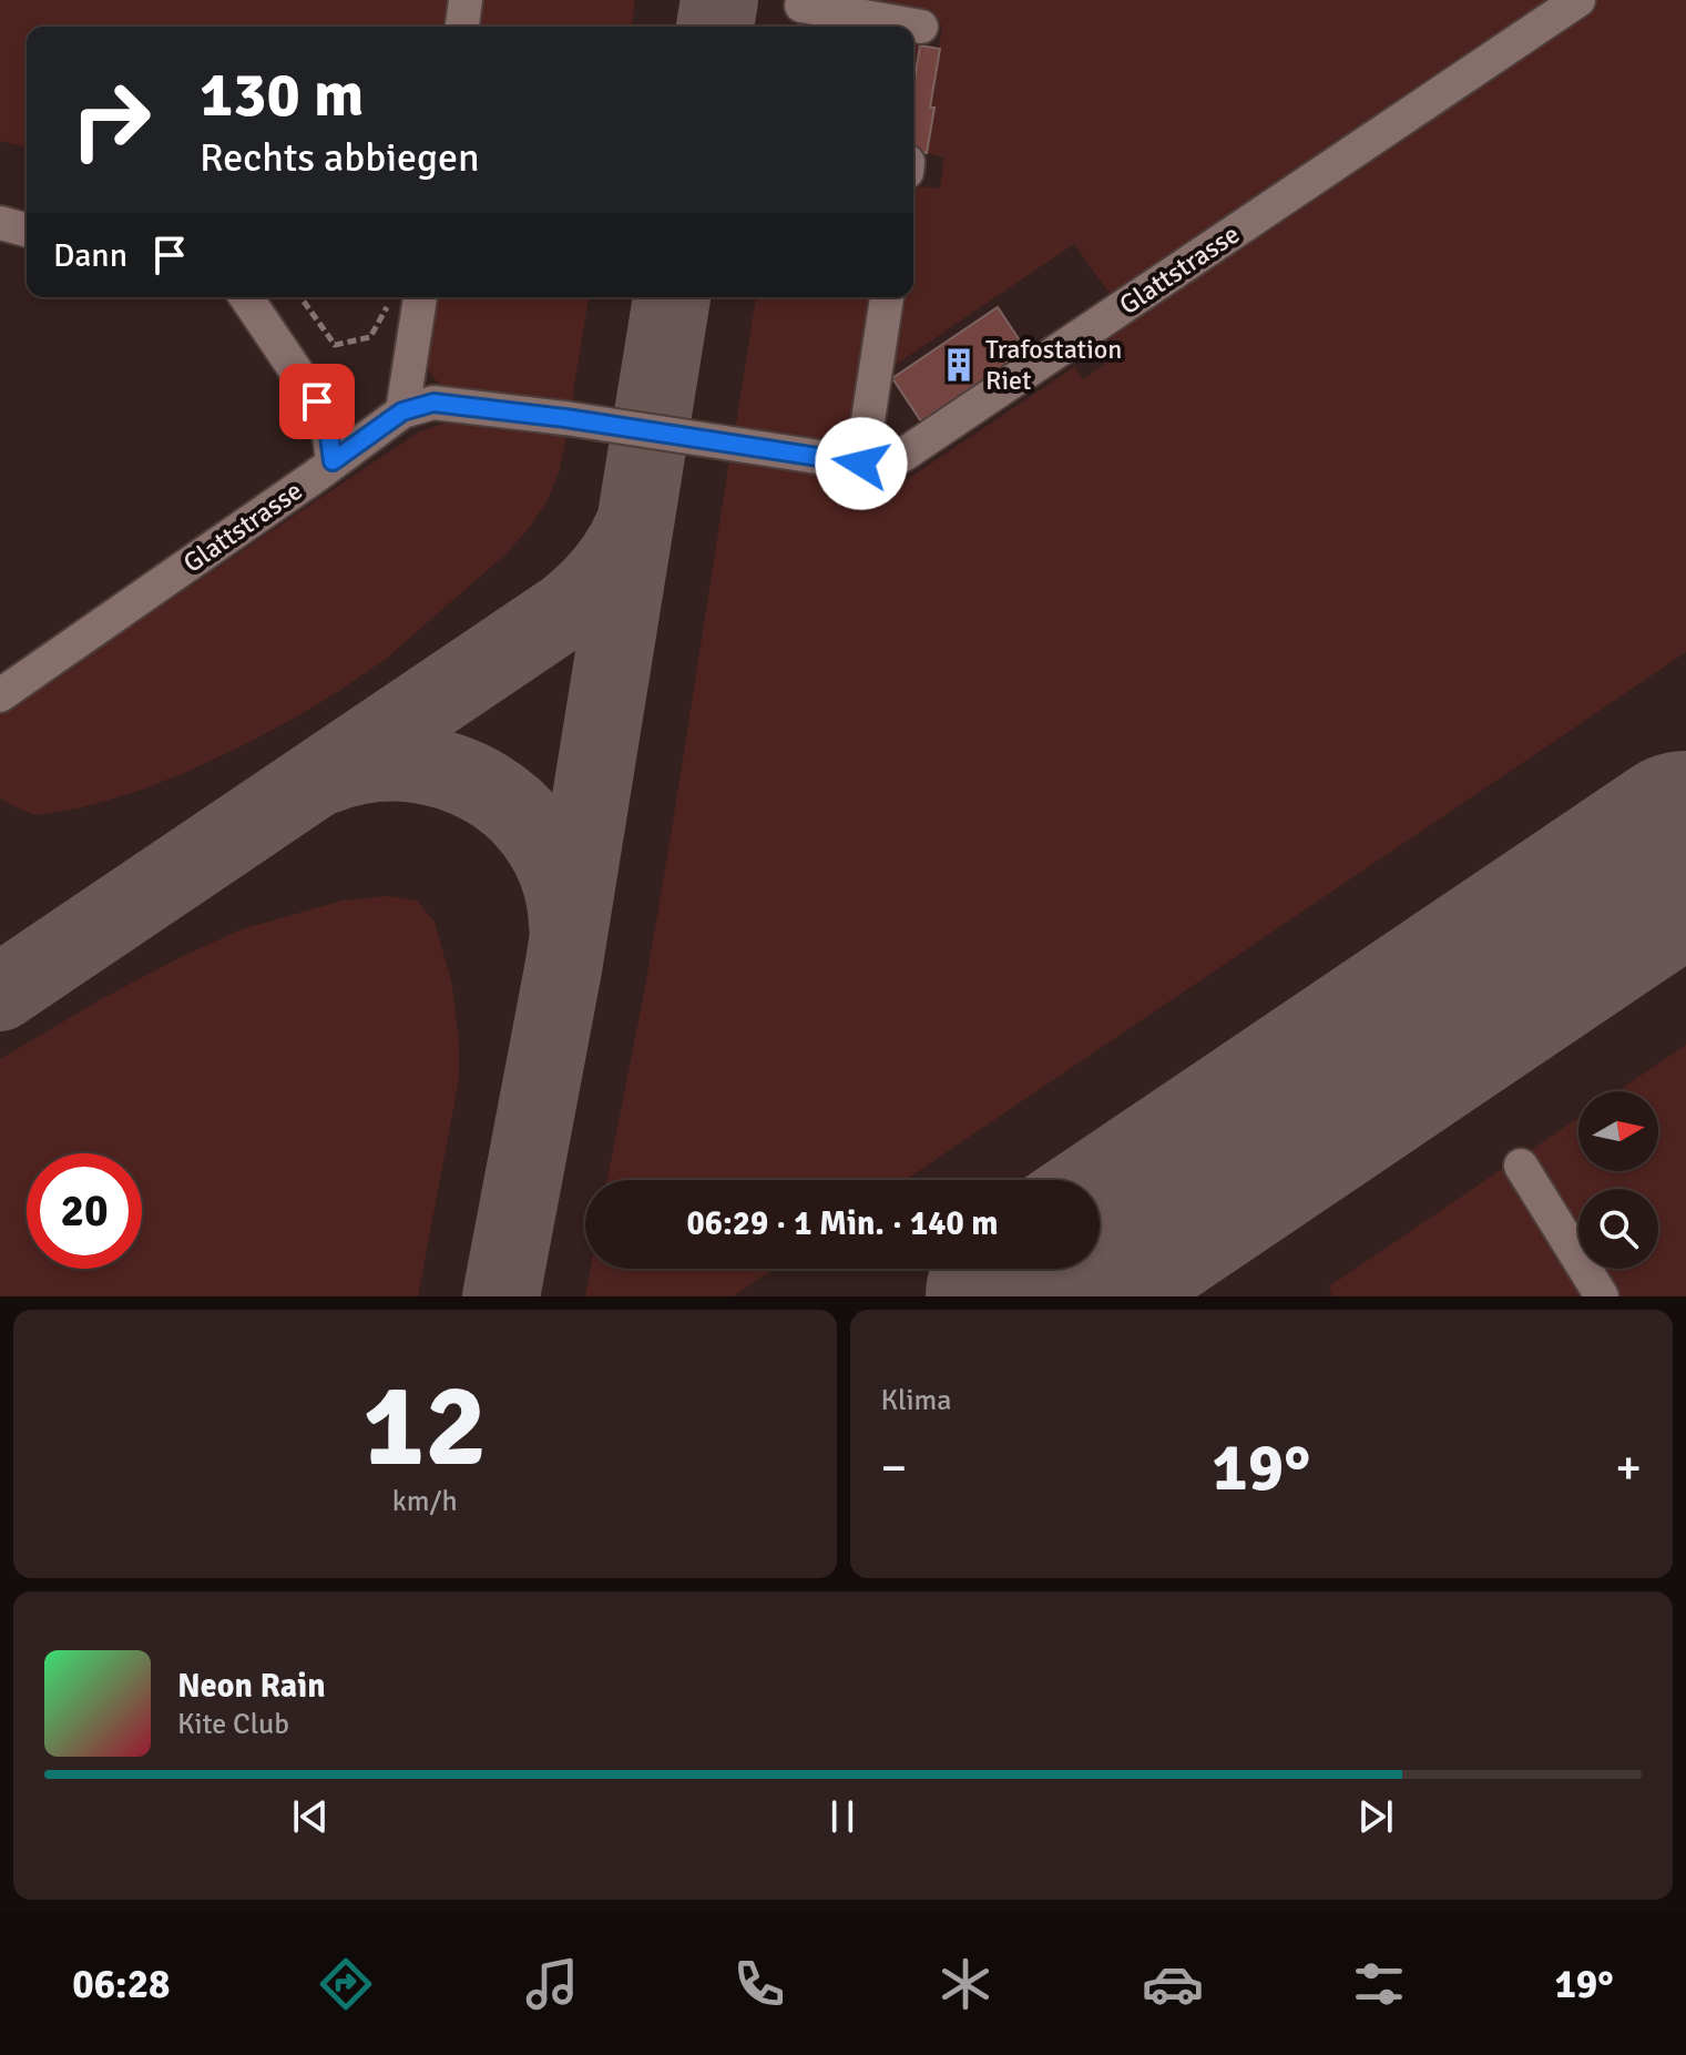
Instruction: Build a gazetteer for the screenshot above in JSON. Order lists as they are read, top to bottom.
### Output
{
  "streets": {
    "lane": ["Glattstrasse"]
  },
  "places": {
    "building": ["Trafostation Riet"]
  },
  "north": "right",
  "page": {
    "turn": ["130 m", "Rechts abbiegen"],
    "then": "Dann",
    "limit": "20",
    "trip": "06:29 · 1 Min. · 140 m",
    "tile": [
      ["12", "km/h"],
      "Klima"
    ],
    "heat": ["−", "19°", "+"],
    "song": ["Neon Rain", "Kite Club"],
    "tabs": ["06:28", "19°"]
  }
}
